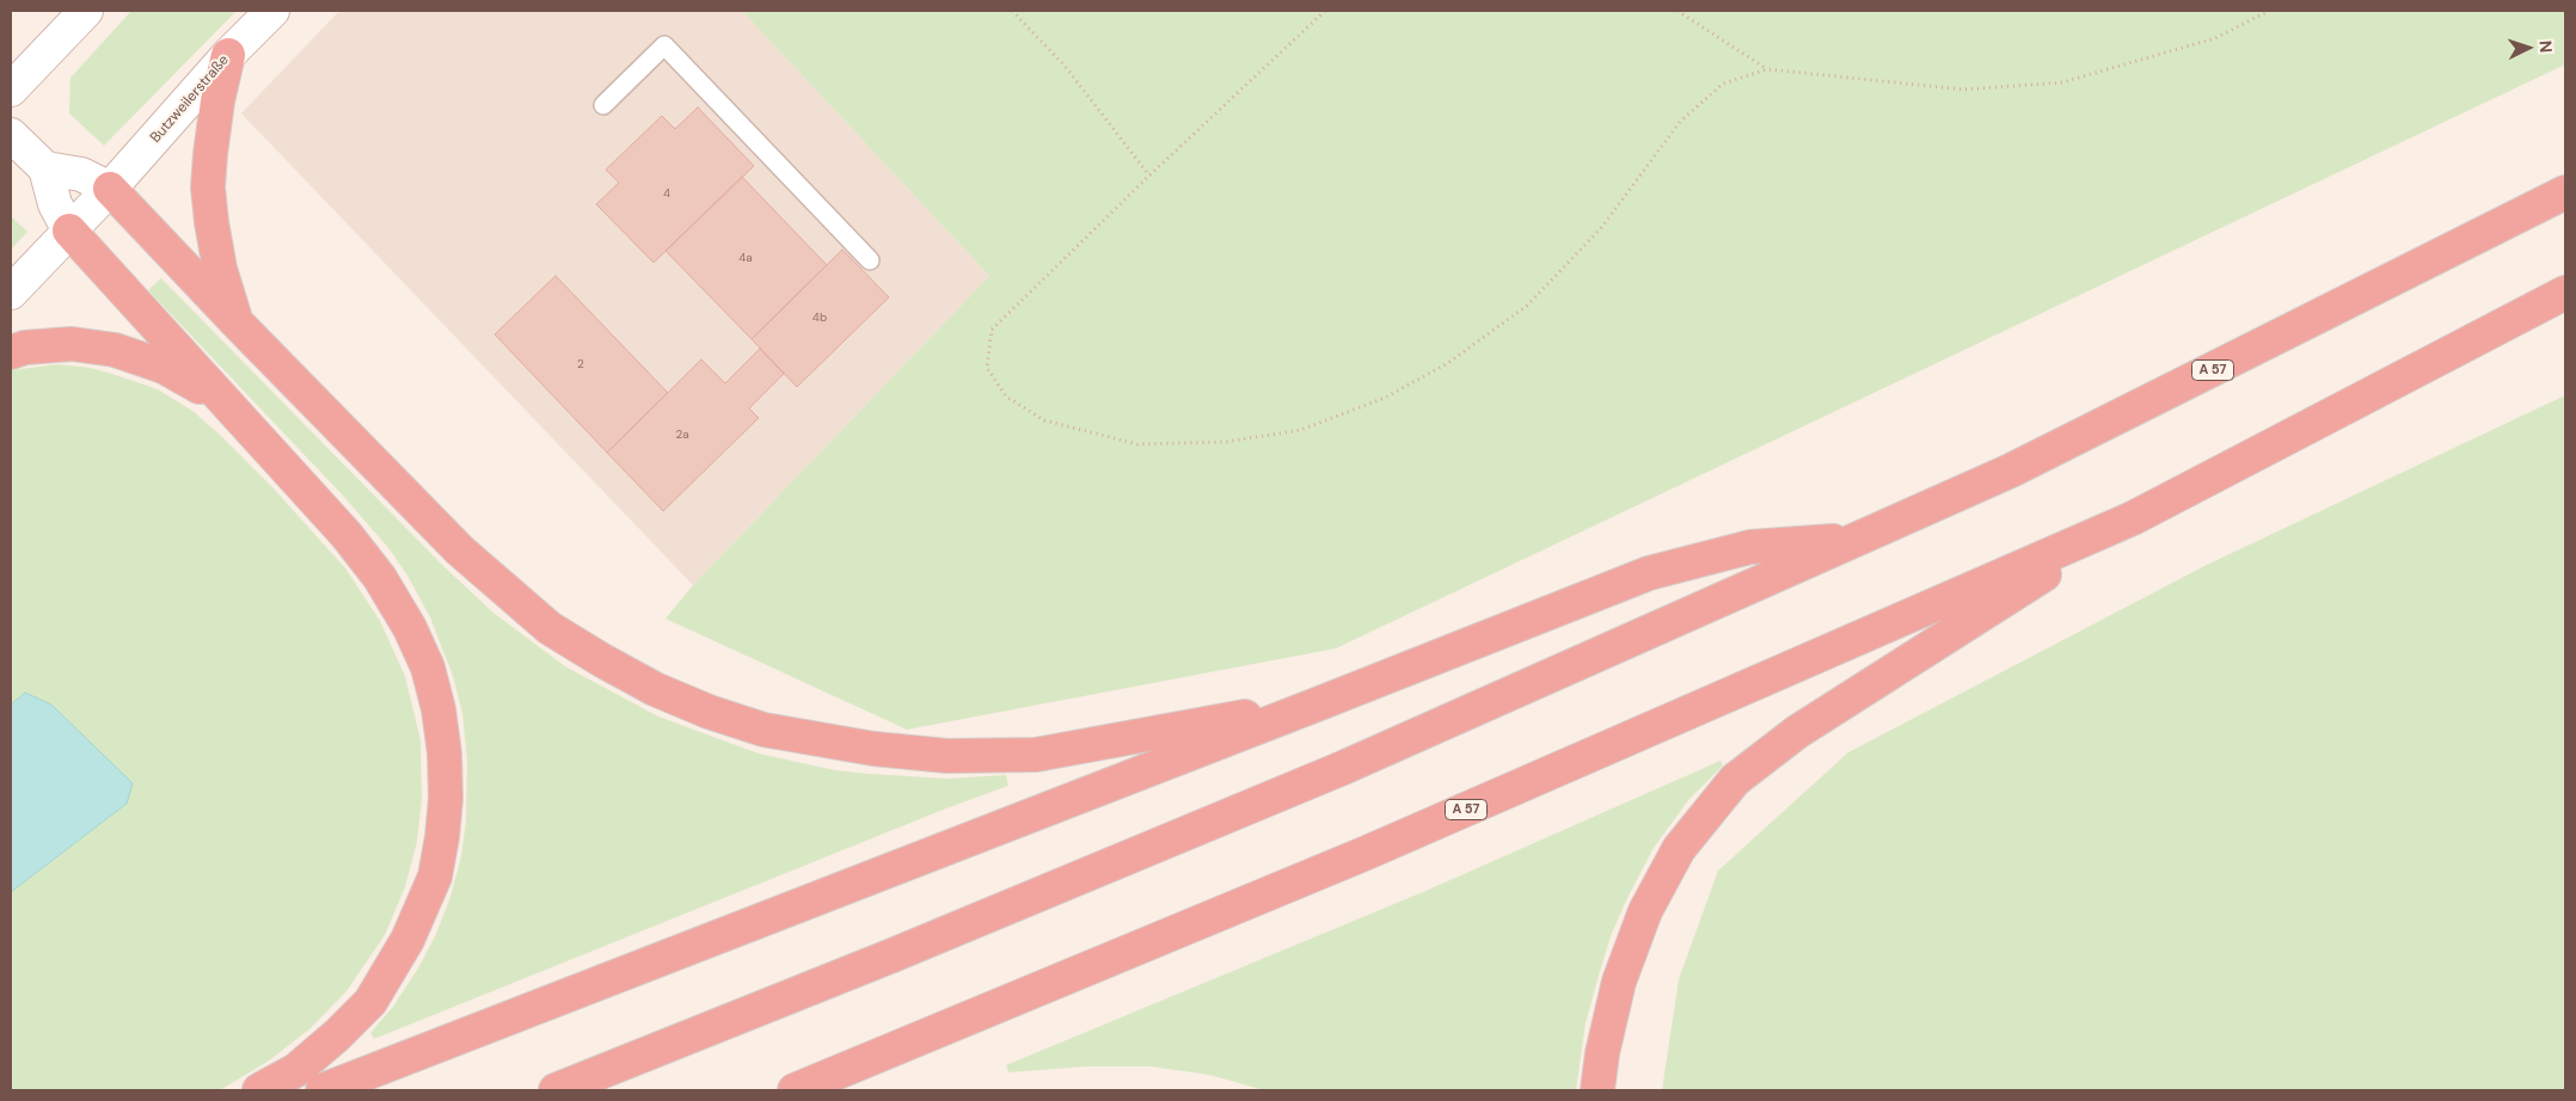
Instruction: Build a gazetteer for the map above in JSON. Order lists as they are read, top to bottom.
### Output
{
  "streets": {
    "highway": ["A 57"],
    "main road": ["Butzweilerstraße"]
  },
  "house_numbers": [
    "4",
    "4a",
    "4b",
    "2",
    "2a"
  ],
  "north": "right"
}
